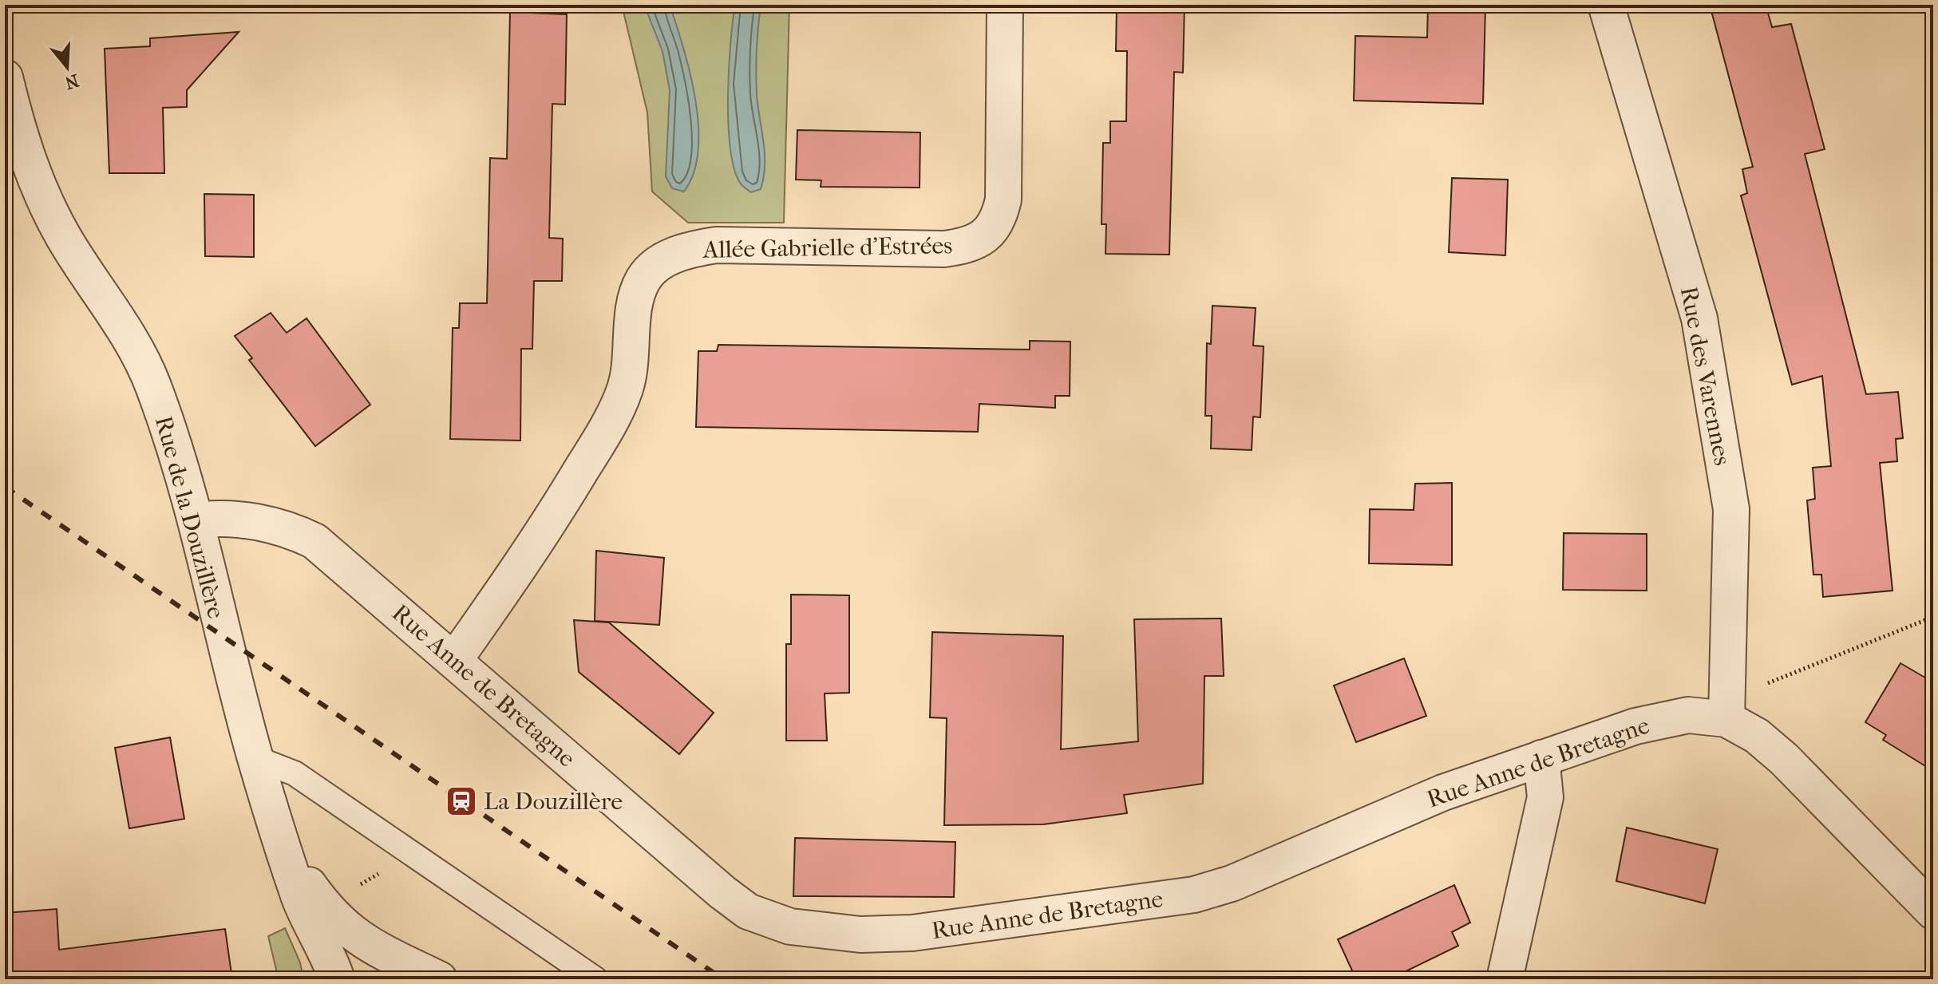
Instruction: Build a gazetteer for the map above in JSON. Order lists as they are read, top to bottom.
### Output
{
  "streets": {
    "street": [
      "Allée Gabrielle d'Estrées",
      "Rue des Varennes",
      "Rue de la Douzillère",
      "Rue Anne de Bretagne"
    ]
  },
  "crossings": [
    ["Allée Gabrielle d'Estrées", "Rue Anne de Bretagne"],
    ["Rue des Varennes", "Rue Anne de Bretagne"],
    ["Rue de la Douzillère", "Rue Anne de Bretagne"]
  ],
  "places": {
    "station": ["La Douzillère"]
  },
  "north": "bottom"
}
